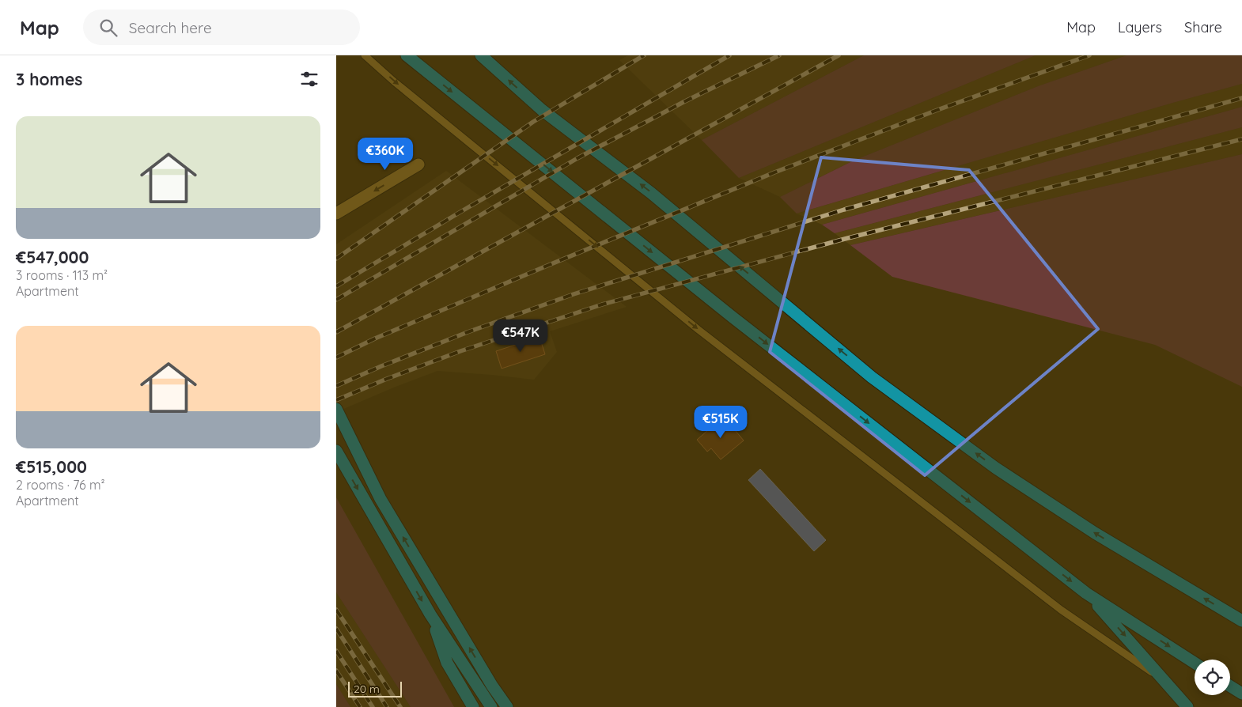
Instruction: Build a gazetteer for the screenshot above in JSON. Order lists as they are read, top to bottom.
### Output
{
  "scale_bar": "20 m",
  "page": {
    "header": "Map",
    "search": "Search here",
    "nav": ["Map", "Layers", "Share"],
    "heading": "3 homes",
    "list": [
      {
        "name": "€547,000",
        "note": "3 rooms · 113 m² · Apartment"
      },
      {
        "name": "€515,000",
        "note": "2 rooms · 76 m² · Apartment"
      }
    ],
    "price": ["€360K", "€547K", "€515K"],
    "scale": "20 m"
  }
}
